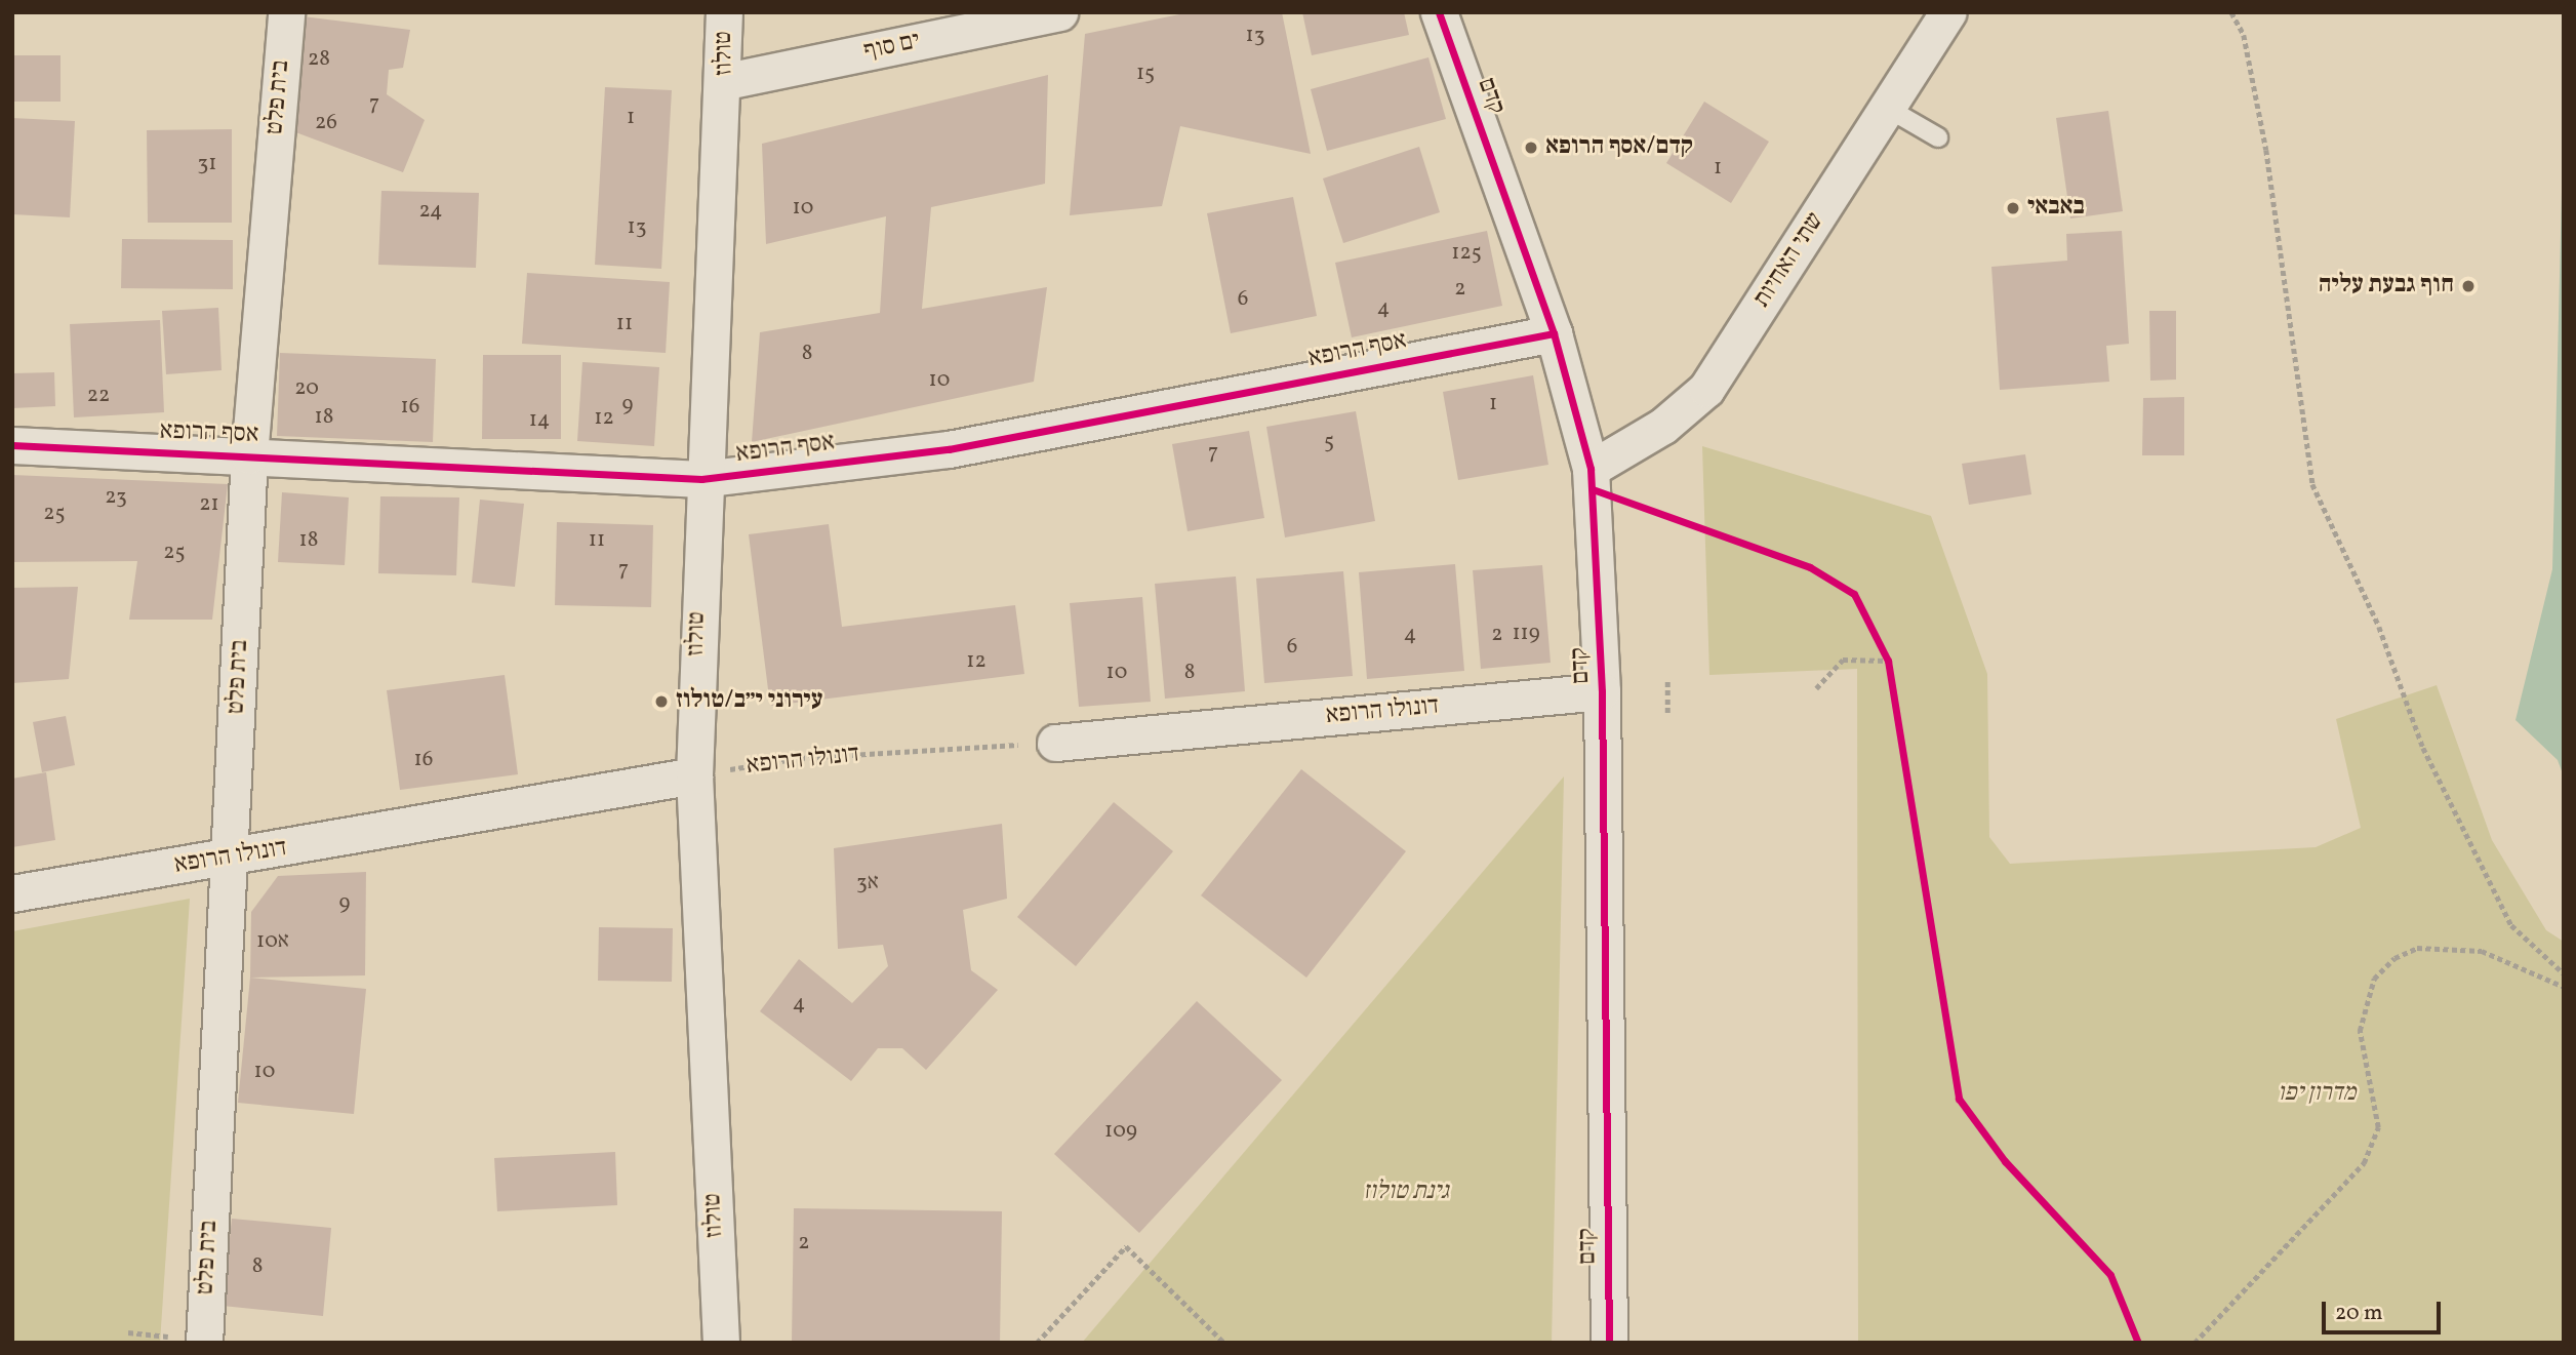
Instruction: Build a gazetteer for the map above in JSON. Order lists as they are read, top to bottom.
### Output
{
  "streets": {
    "street": [
      "ים סוף",
      "טולוז",
      "קדם",
      "בית פלט",
      "שתי האחיות",
      "אסף הרופא",
      "דונולו הרופא"
    ]
  },
  "crossings": [
    ["ים סוף", "טולוז"],
    ["טולוז", "אסף הרופא"],
    ["טולוז", "דונולו הרופא"],
    ["קדם", "שתי האחיות"],
    ["קדם", "אסף הרופא"],
    ["קדם", "דונולו הרופא"],
    ["בית פלט", "אסף הרופא"],
    ["בית פלט", "דונולו הרופא"]
  ],
  "parks": ["מדרון יפו", "גינת טולוז"],
  "places": [
    "קדם/אסף הרופא",
    "באבאי",
    "חוף גבעת עליה",
    "עירוני י״ב/טולוז"
  ],
  "house_numbers": [
    "13",
    "28",
    "15",
    "7",
    "1",
    "26",
    "31",
    "1",
    "10",
    "24",
    "13",
    "125",
    "2",
    "6",
    "4",
    "11",
    "8",
    "10",
    "20",
    "22",
    "1",
    "9",
    "16",
    "18",
    "12",
    "14",
    "5",
    "7",
    "23",
    "21",
    "25",
    "18",
    "11",
    "25",
    "7",
    "119",
    "4",
    "2",
    "6",
    "12",
    "10",
    "8",
    "16",
    "3א",
    "9",
    "10א",
    "4",
    "10",
    "109",
    "2",
    "8"
  ],
  "scale_bar": "20 m"
}
